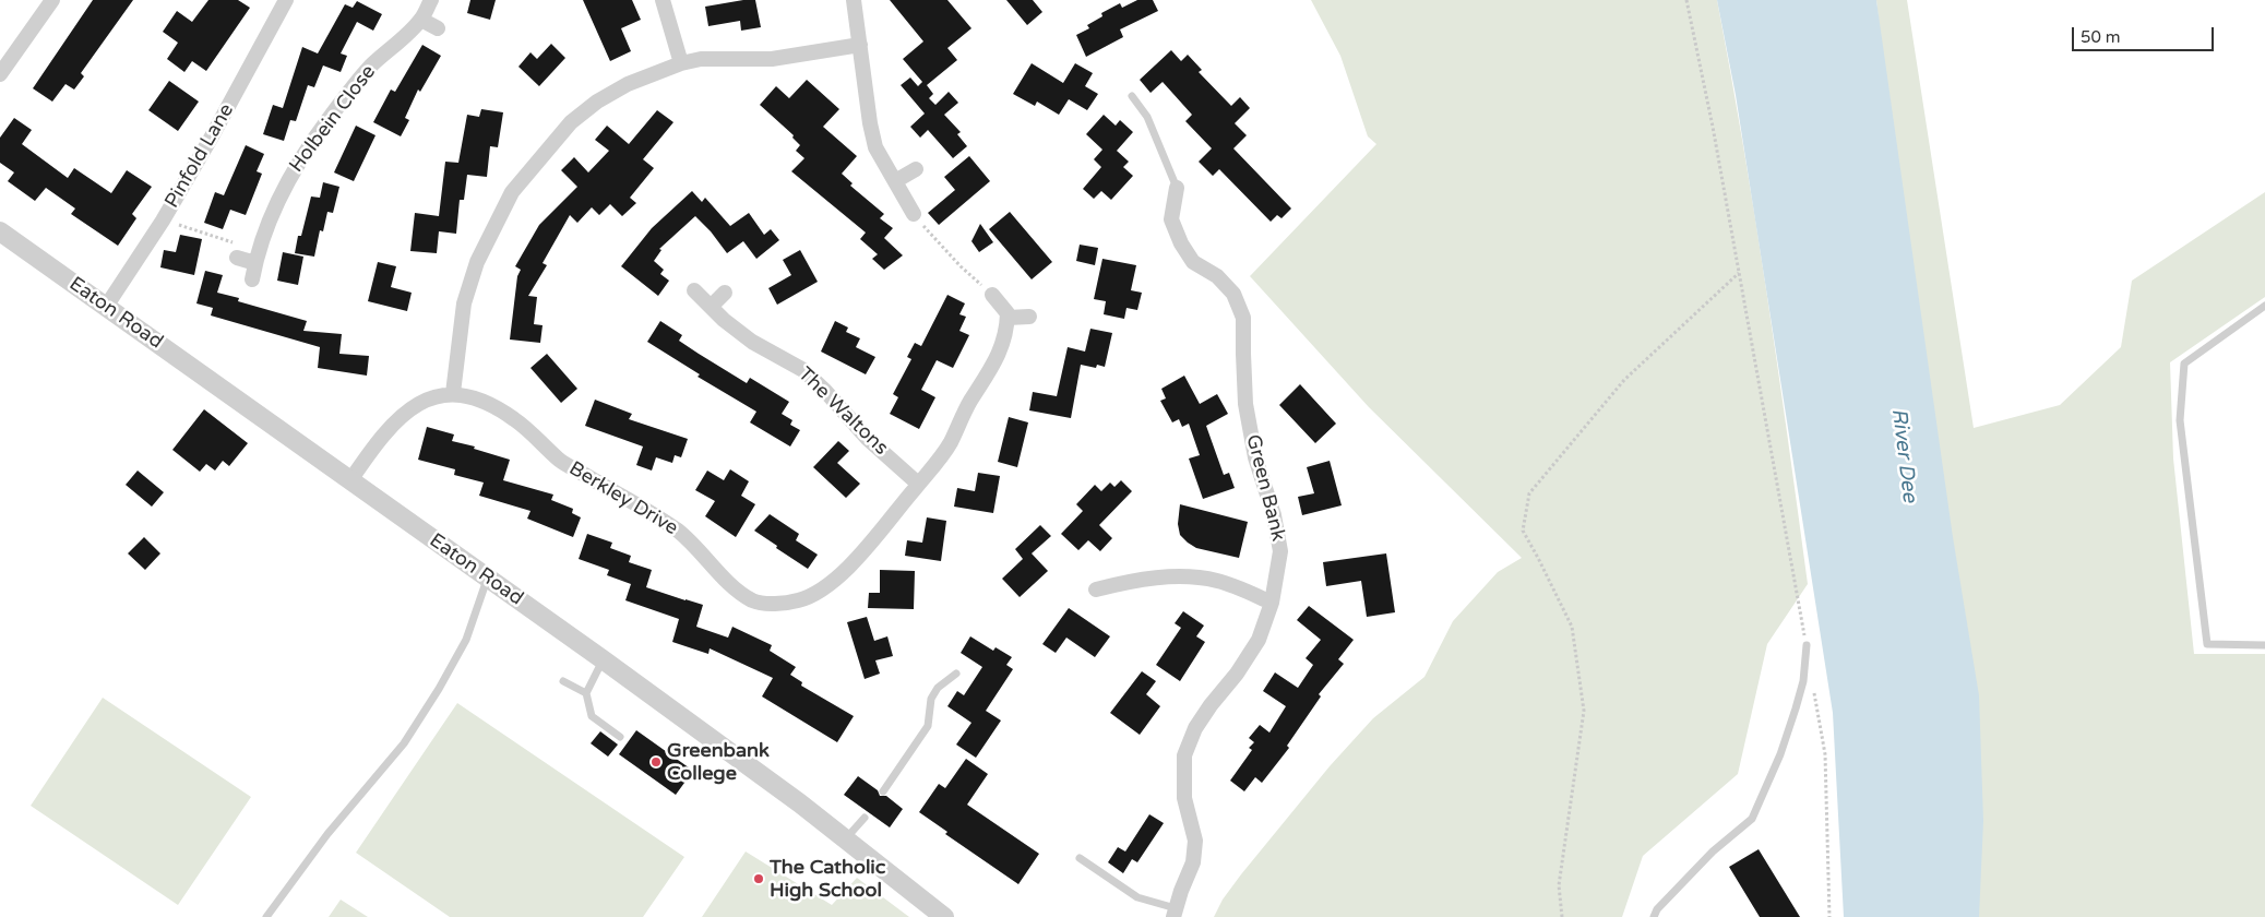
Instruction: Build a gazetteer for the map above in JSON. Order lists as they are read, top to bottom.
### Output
{
  "streets": {
    "street": [
      "Holbein Close",
      "Pinfold Lane",
      "Eaton Road",
      "The Waltons",
      "Green Bank",
      "Berkley Drive"
    ]
  },
  "crossings": [
    ["Pinfold Lane", "Eaton Road"],
    ["Eaton Road", "Berkley Drive"],
    ["The Waltons", "Berkley Drive"]
  ],
  "water": ["River Dee"],
  "places": ["Greenbank College", "The Catholic High School"],
  "scale_bar": "50 m"
}
